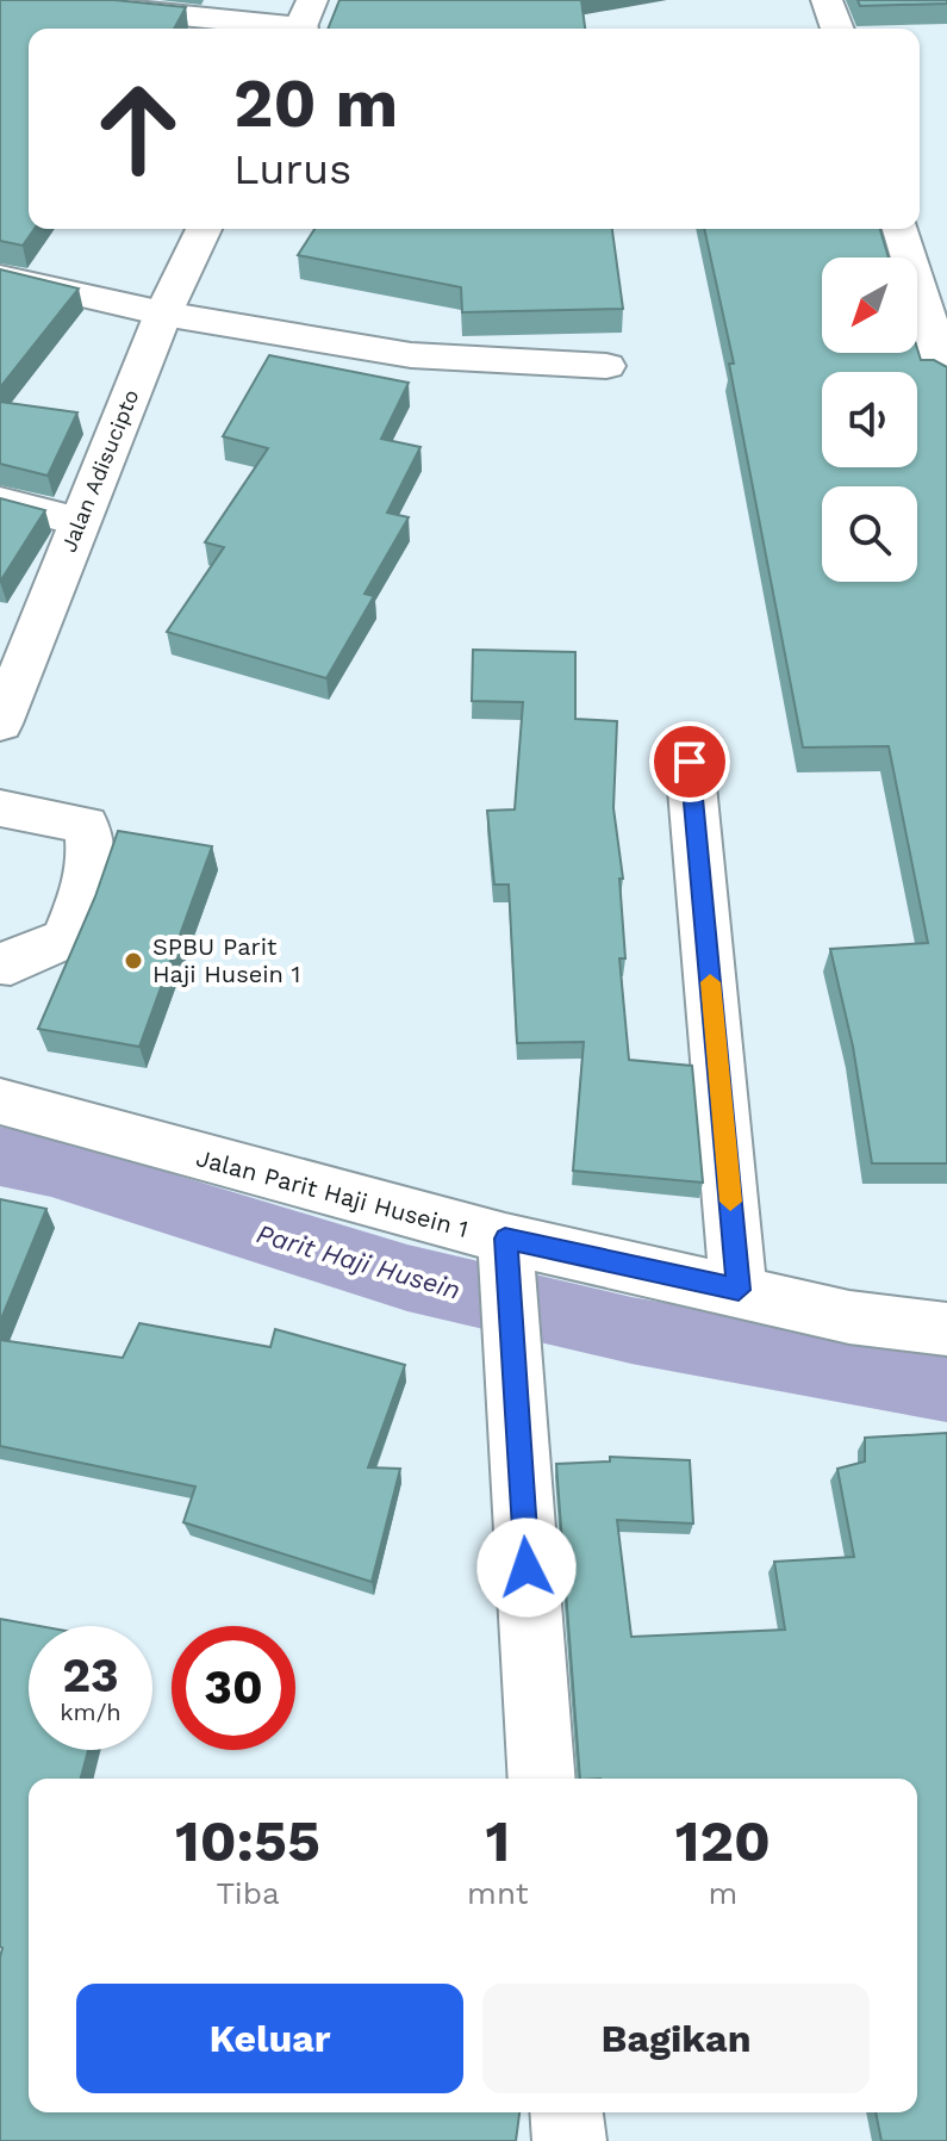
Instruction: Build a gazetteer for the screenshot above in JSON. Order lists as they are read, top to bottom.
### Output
{
  "streets": {
    "street": ["Jalan Adisucipto", "Jalan Parit Haji Husein 1"]
  },
  "water": ["Parit Haji Husein"],
  "places": ["SPBU Parit Haji Husein 1"],
  "north": "bottom left",
  "page": {
    "turn": ["20 m", "Lurus"],
    "speed": "23 km/h",
    "limit": "30",
    "eta": [
      "10:55",
      "Tiba",
      "1",
      "mnt",
      "120",
      "m"
    ],
    "buttons": ["Keluar", "Bagikan"]
  }
}
